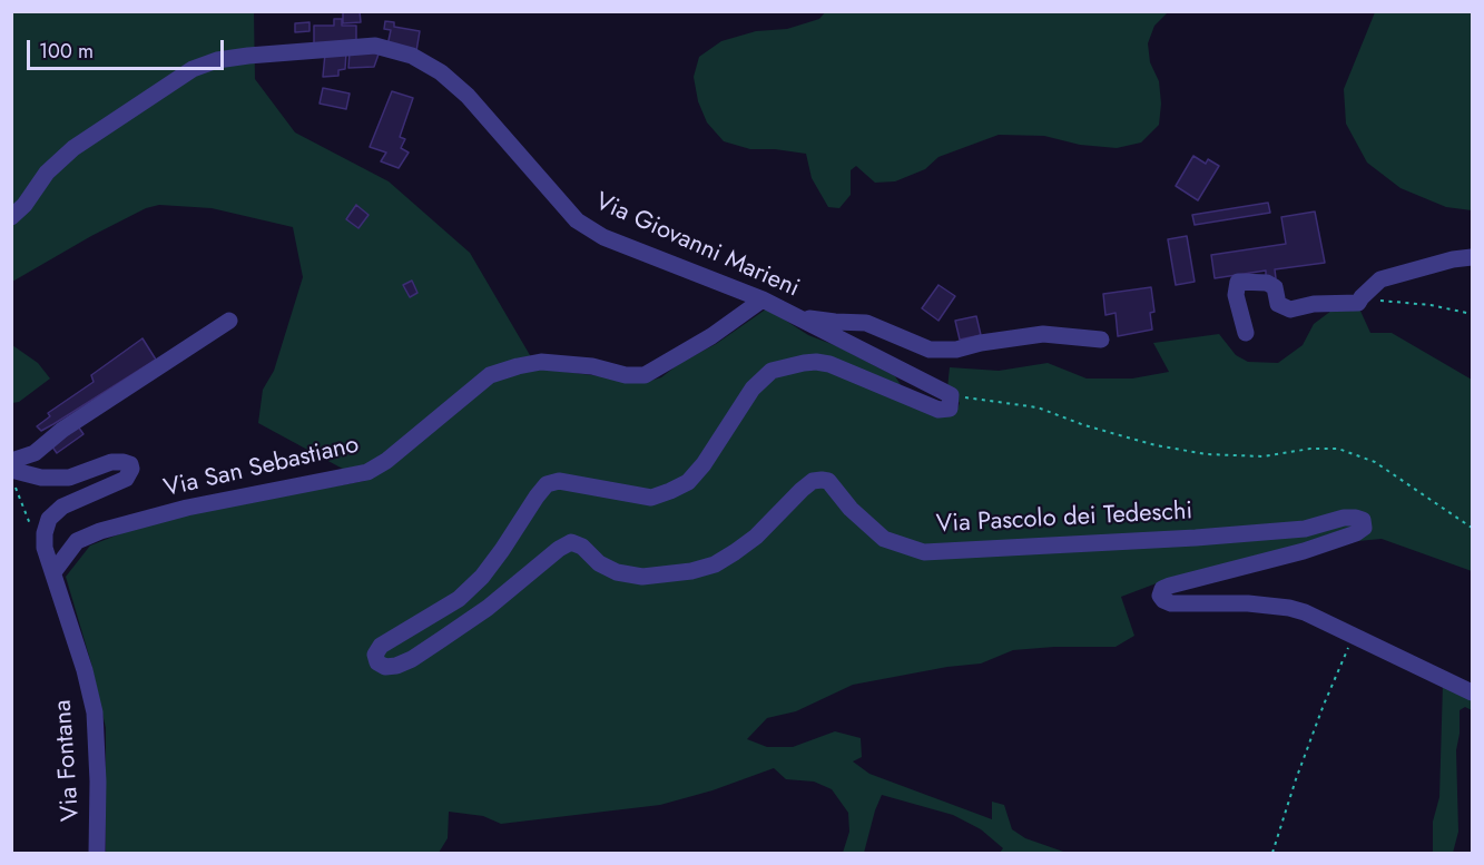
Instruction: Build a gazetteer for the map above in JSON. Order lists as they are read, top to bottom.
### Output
{
  "streets": {
    "street": [
      "Via Giovanni Marieni",
      "Via San Sebastiano",
      "Via Pascolo dei Tedeschi",
      "Via Fontana"
    ]
  },
  "crossings": [
    ["Via Giovanni Marieni", "Via San Sebastiano"],
    ["Via Giovanni Marieni", "Via Pascolo dei Tedeschi"],
    ["Via San Sebastiano", "Via Fontana"]
  ],
  "scale_bar": "100 m"
}
